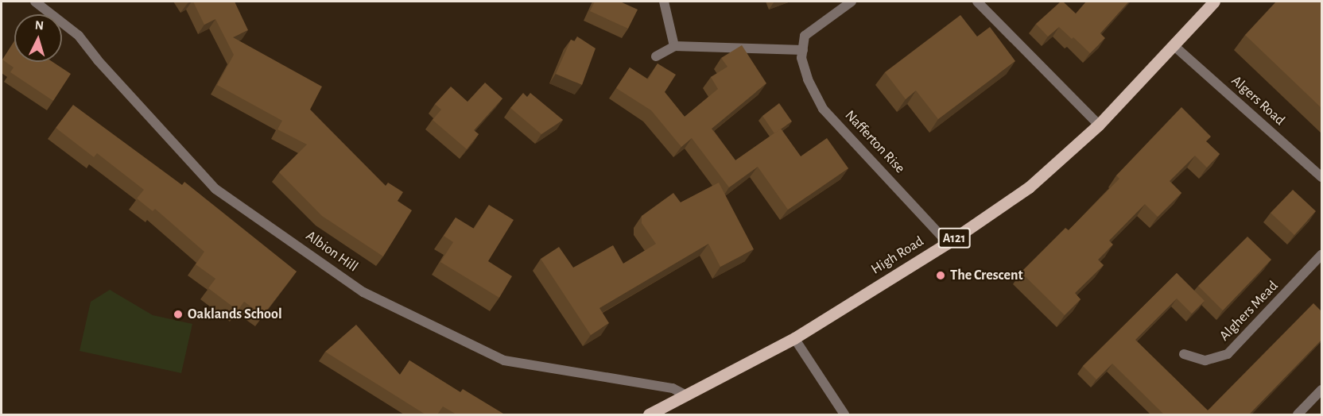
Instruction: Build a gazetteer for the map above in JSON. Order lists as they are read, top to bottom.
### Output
{
  "streets": {
    "main road": ["A121", "High Road"],
    "street": [
      "Algers Road",
      "Nafferton Rise",
      "Albion Hill",
      "Alghers Mead"
    ]
  },
  "crossings": [
    ["Algers Road", "High Road"],
    ["Nafferton Rise", "High Road"],
    ["Albion Hill", "High Road"]
  ],
  "places": ["The Crescent", "Oaklands School"],
  "north": "top"
}
